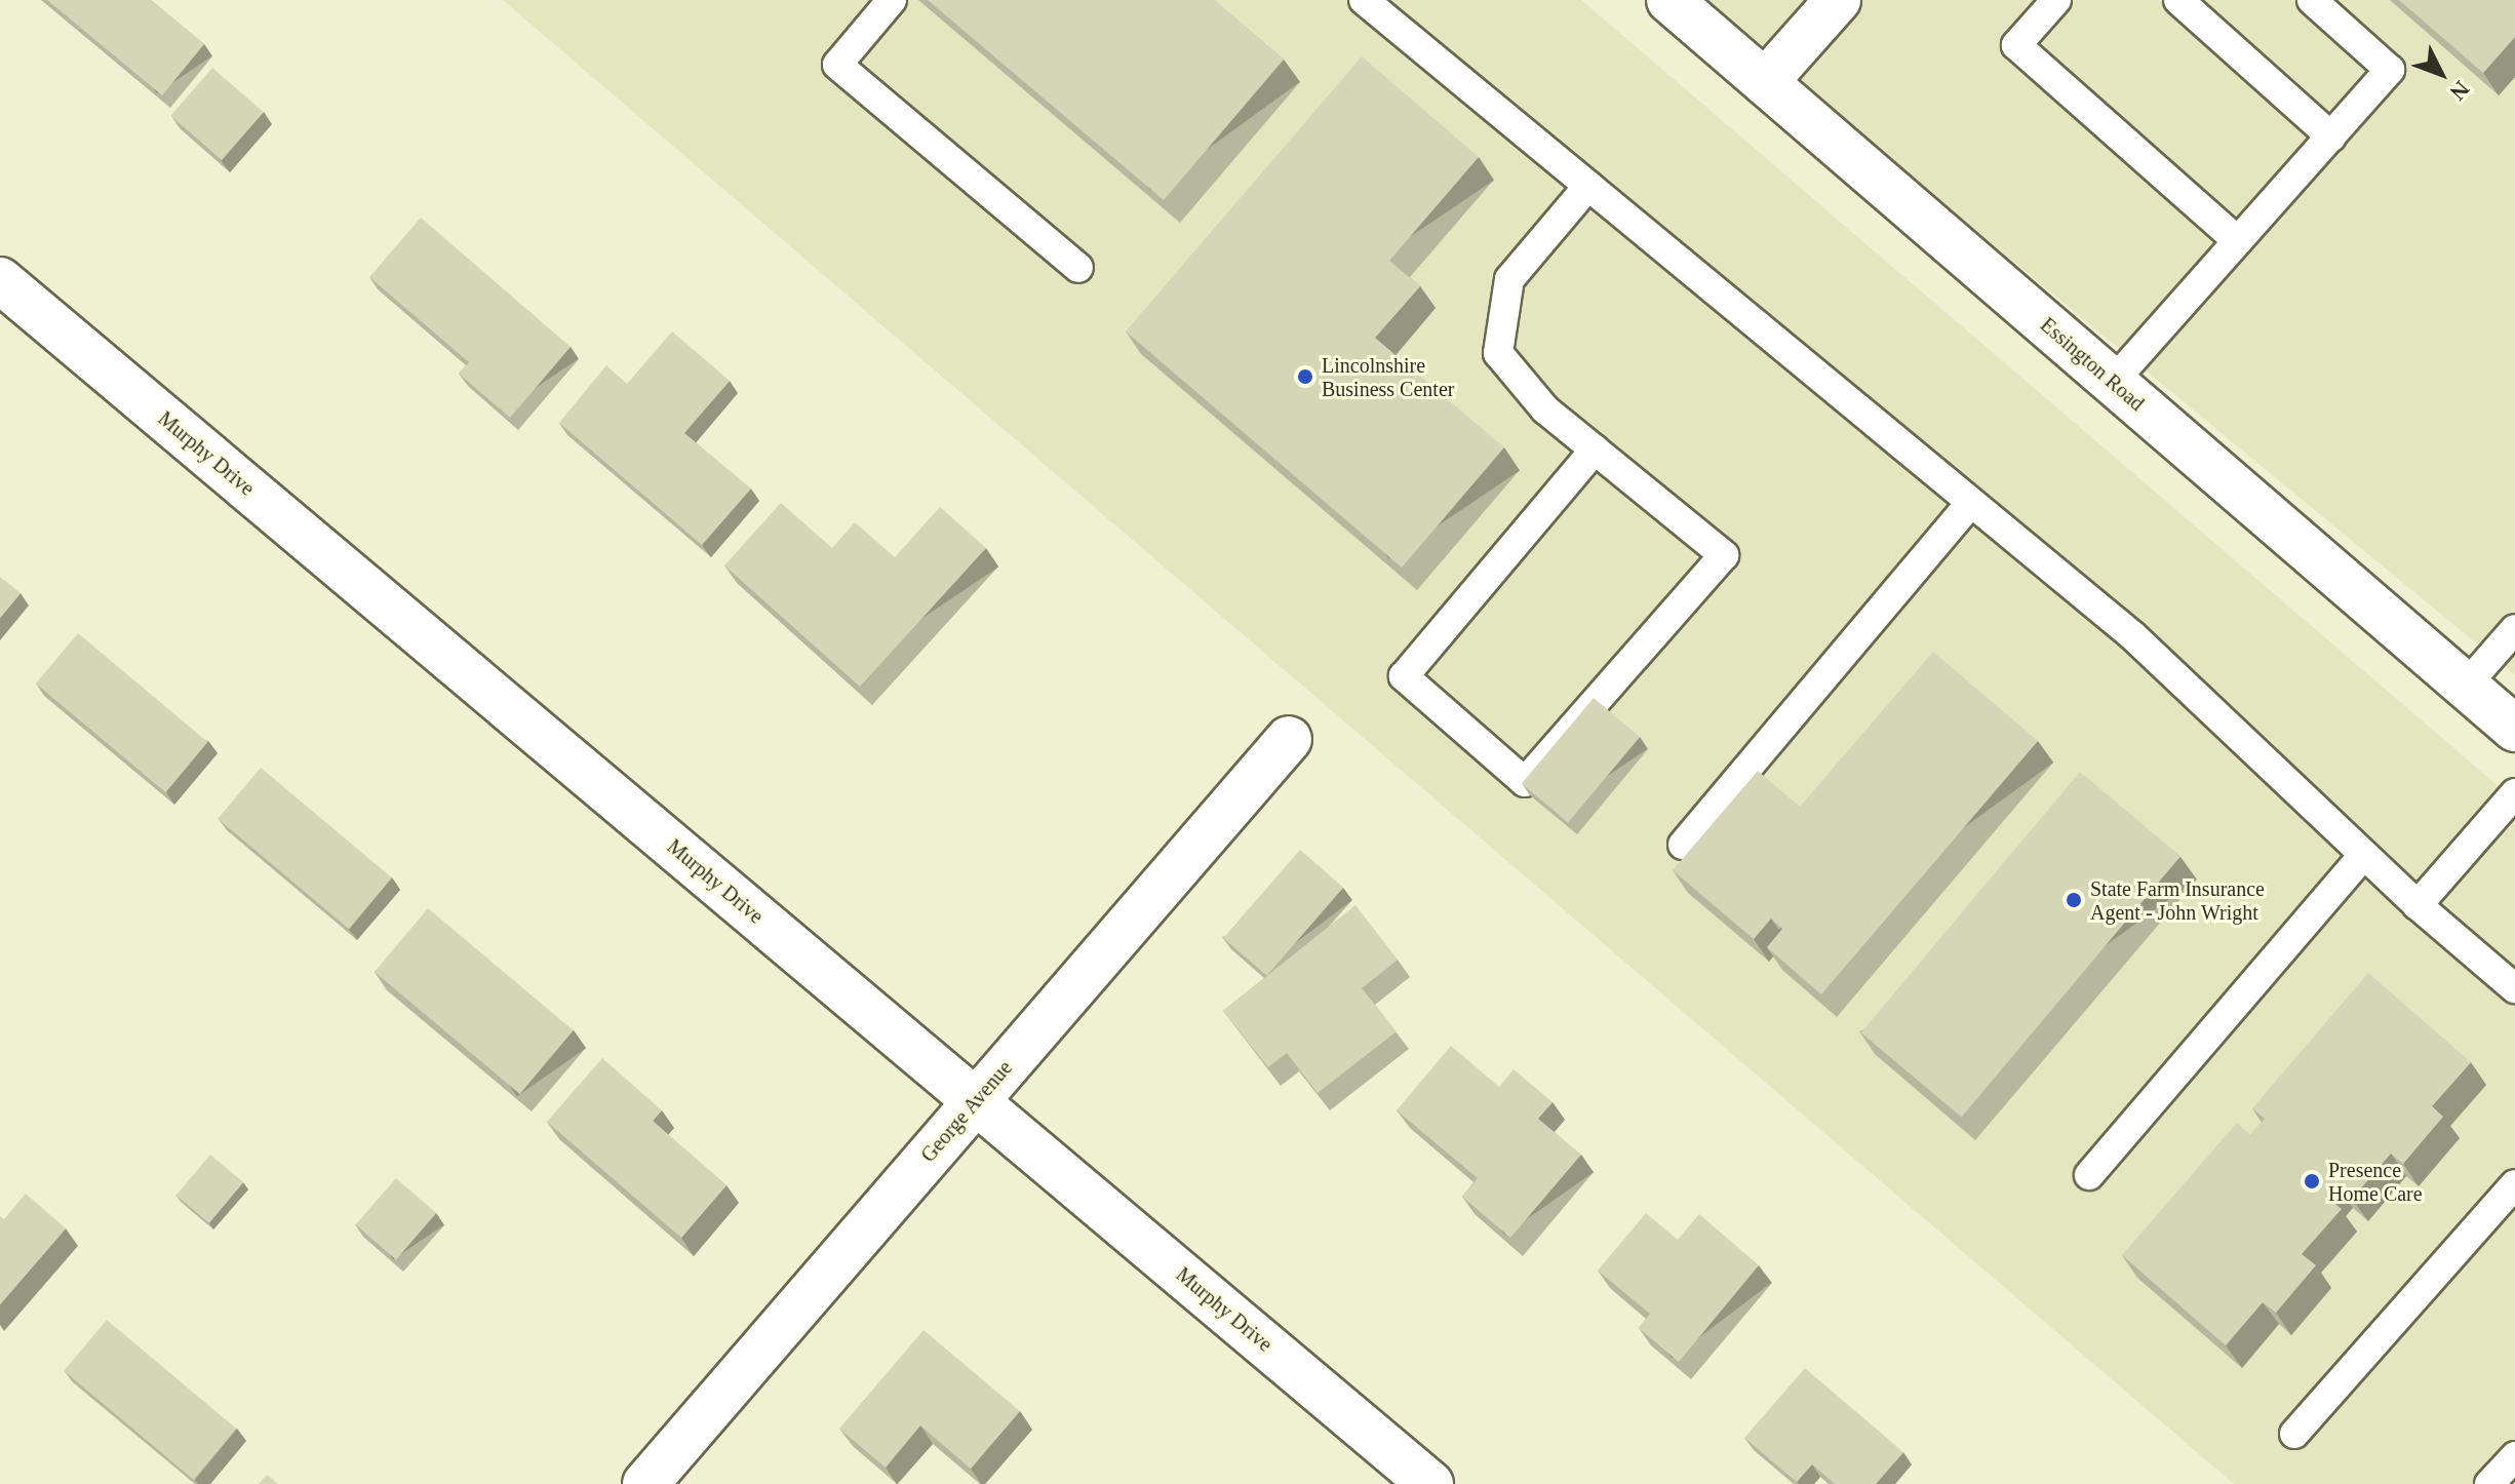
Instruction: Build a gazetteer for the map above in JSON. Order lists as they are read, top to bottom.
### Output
{
  "streets": {
    "street": ["Essington Road", "Murphy Drive", "George Avenue"]
  },
  "crossings": [
    ["Murphy Drive", "George Avenue"]
  ],
  "places": ["Lincolnshire Business Center", "State Farm Insurance Agent - John Wright", "Presence Home Care"],
  "north": "bottom right"
}
